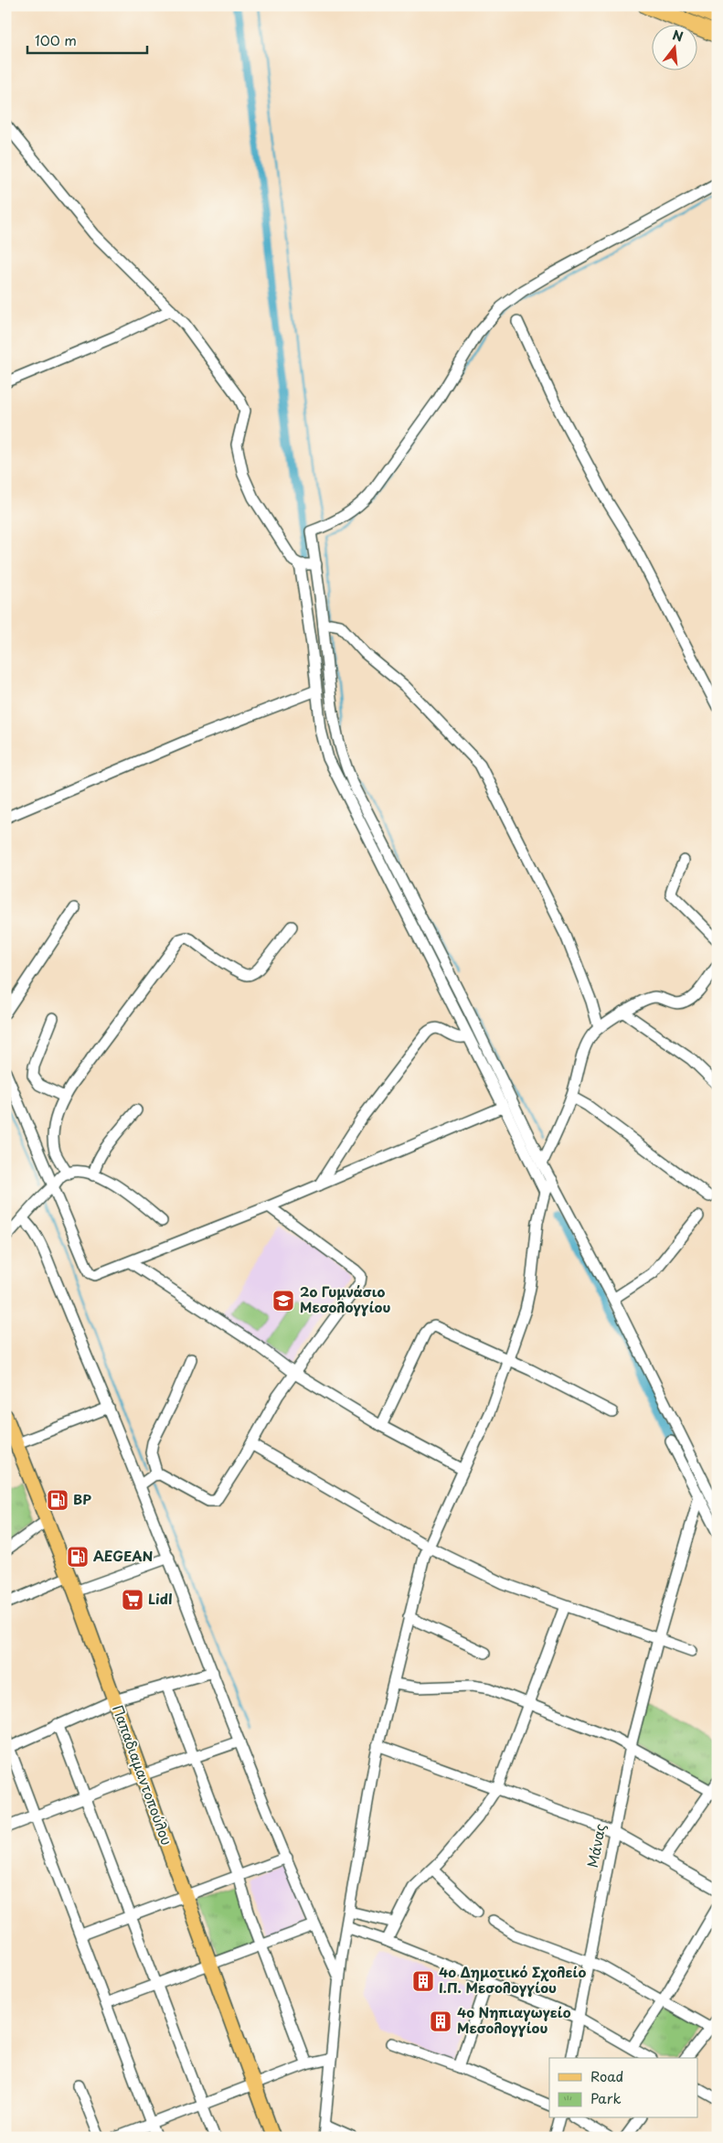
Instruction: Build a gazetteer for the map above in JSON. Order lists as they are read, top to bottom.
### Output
{
  "streets": {
    "main road": ["Παπαδιαμαντοπούλου"],
    "street": ["Μάνας"]
  },
  "places": {
    "school or university": ["2ο Γυμνάσιο Μεσολογγίου"],
    "fuel station": ["BP", "AEGEAN"],
    "supermarket": ["Lidl"],
    "building": ["4ο Δημοτικό Σχολείο Ι.Π. Μεσολογγίου", "4ο Νηπιαγωγείο Μεσολογγίου"]
  },
  "legend": ["Road", "Park"],
  "scale_bar": "100 m",
  "north": "top"
}
